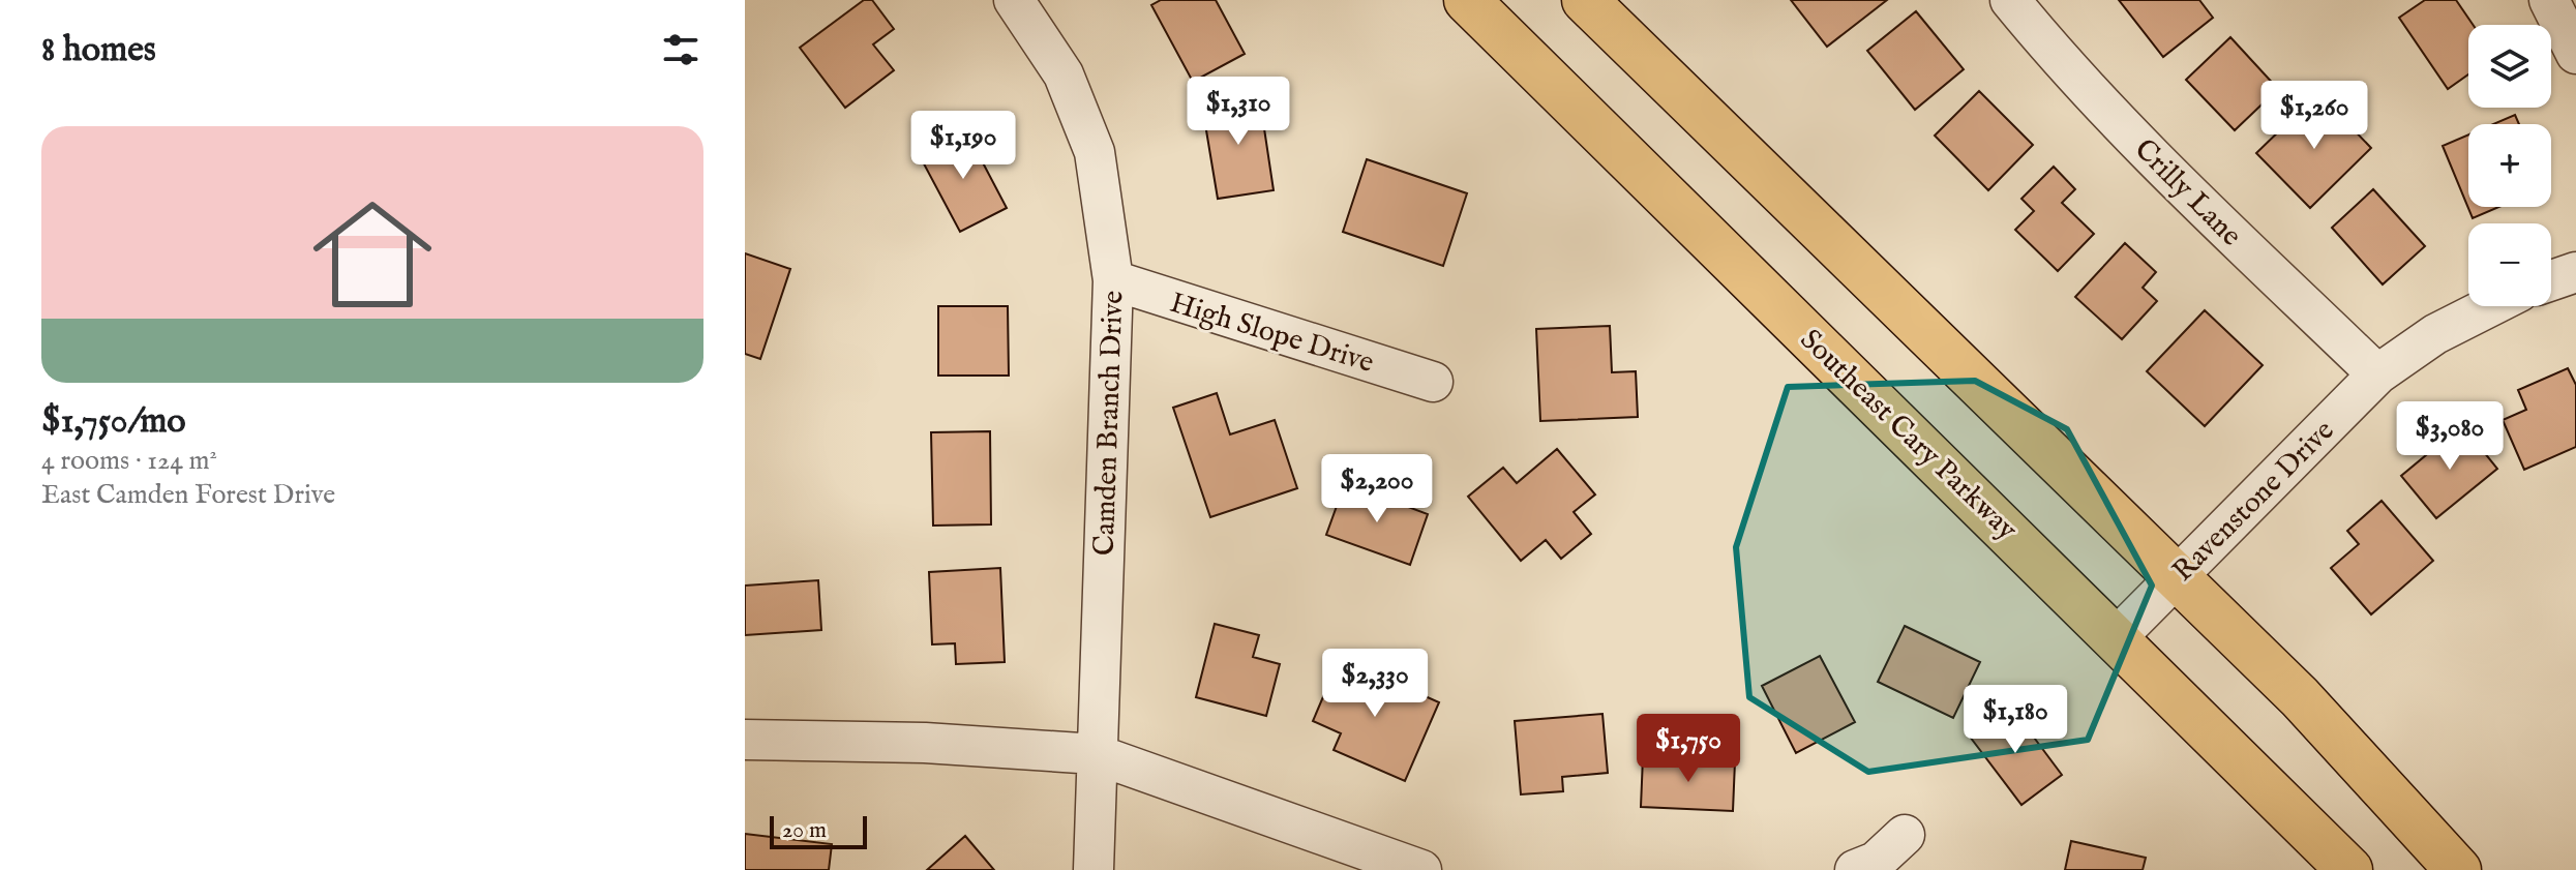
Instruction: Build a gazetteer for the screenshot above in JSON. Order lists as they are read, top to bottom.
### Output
{
  "streets": {
    "main road": ["Southeast Cary Parkway"],
    "street": [
      "Crilly Lane",
      "High Slope Drive",
      "Camden Branch Drive",
      "Ravenstone Drive"
    ]
  },
  "crossings": [
    ["Crilly Lane", "Ravenstone Drive"],
    ["High Slope Drive", "Camden Branch Drive"],
    ["Southeast Cary Parkway", "Ravenstone Drive"]
  ],
  "scale_bar": "20 m",
  "page": {
    "heading": "8 homes",
    "map_buttons": ["+", "−"],
    "price": [
      "$1,310",
      "$1,260",
      "$1,190",
      "$3,080",
      "$2,200",
      "$2,330",
      "$1,180",
      "$1,750"
    ],
    "list": [
      {
        "name": "$1,750/mo",
        "note": "4 rooms · 124 m² · East Camden Forest Drive"
      }
    ],
    "scale": "20 m"
  }
}
